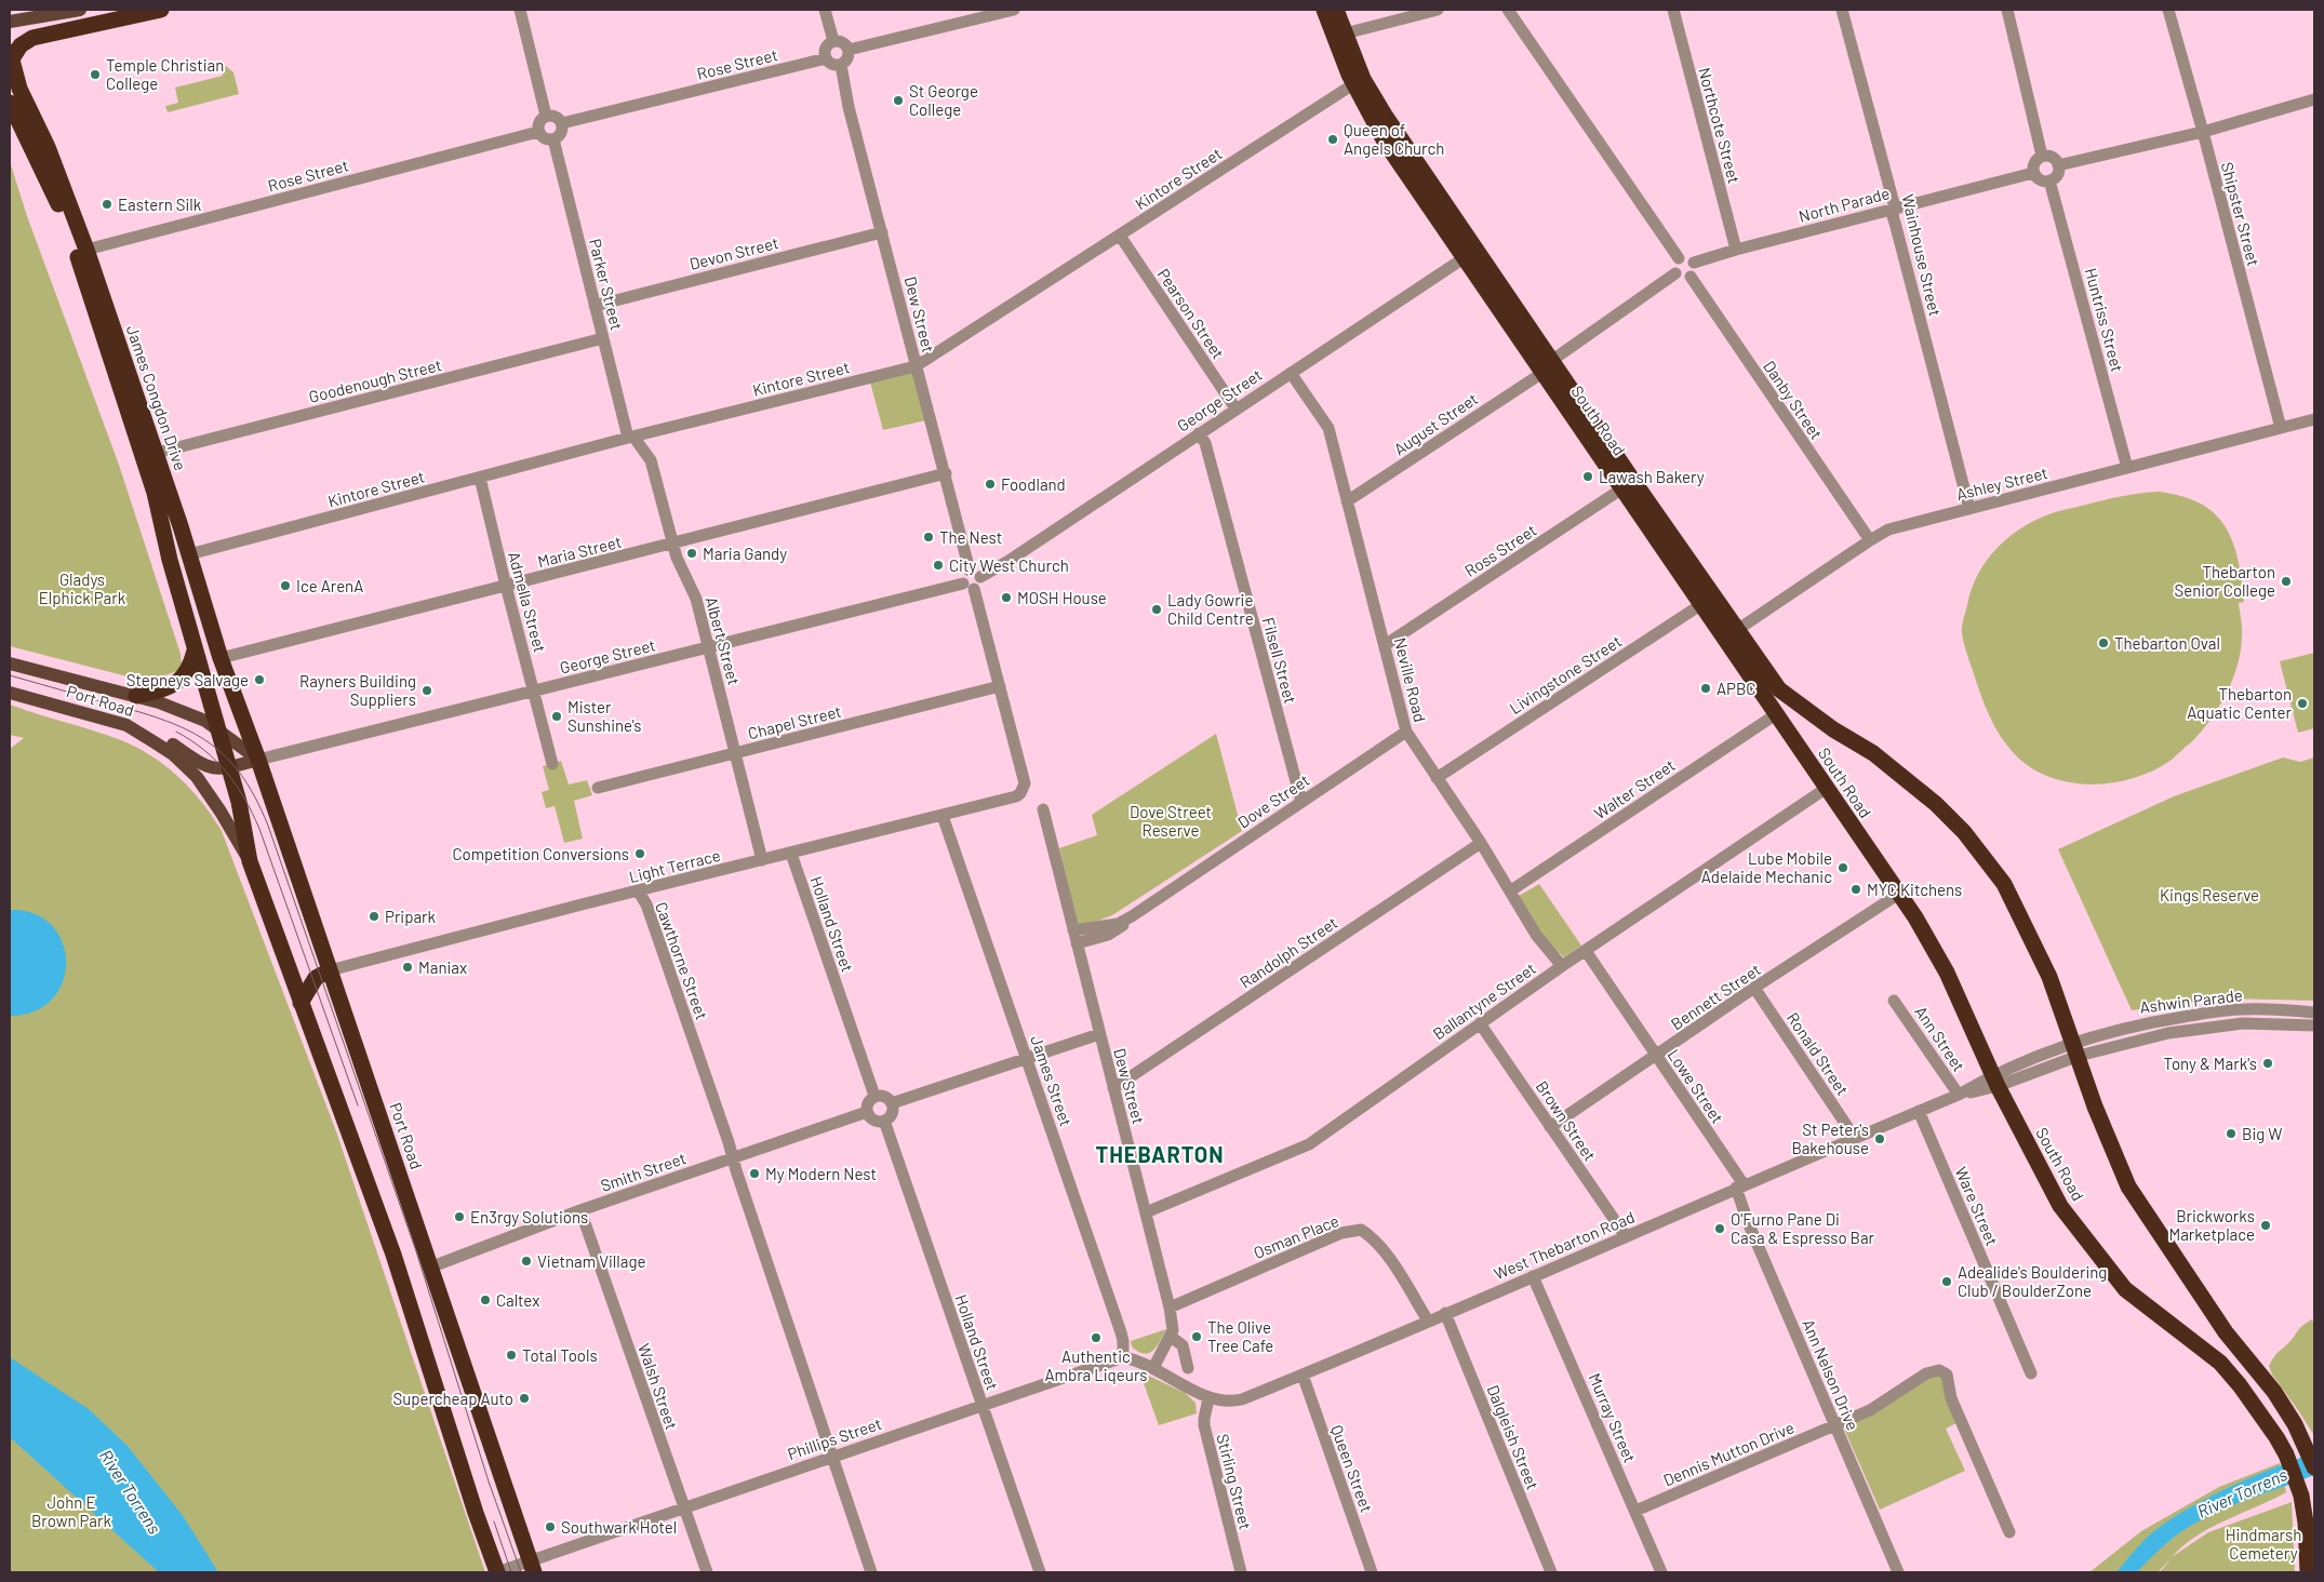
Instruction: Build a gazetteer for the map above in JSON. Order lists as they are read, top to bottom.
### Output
{
  "streets": {
    "highway": ["James Congdon Drive", "South Road", "Port Road"],
    "street": [
      "Rose Street",
      "Northcote Street",
      "Kintore Street",
      "North Parade",
      "Shipster Street",
      "Devon Street",
      "Wainhouse Street",
      "Parker Street",
      "Pearson Street",
      "Dew Street",
      "Huntriss Street",
      "Goodenough Street",
      "George Street",
      "Danby Street",
      "August Street",
      "Ashley Street",
      "Ross Street",
      "Maria Street",
      "Admella Street",
      "Albert Street",
      "Filsell Street",
      "Livingstone Street",
      "Neville Road",
      "Chapel Street",
      "Walter Street",
      "Dove Street",
      "Light Terrace",
      "Holland Street",
      "Randolph Street",
      "Cawthorne Street",
      "Bennett Street",
      "Ballantyne Street",
      "Ashwin Parade",
      "Ann Street",
      "Ronald Street",
      "James Street",
      "Lowe Street",
      "Brown Street",
      "Smith Street",
      "Ware Street",
      "Osman Place",
      "West Thebarton Road",
      "Ann Nelson Drive",
      "Walsh Street",
      "Murray Street",
      "Dalgleish Street",
      "Phillips Street",
      "Dennis Mutton Drive",
      "Queen Street",
      "Stirling Street"
    ]
  },
  "crossings": [
    ["Rose Street", "Parker Street"],
    ["Rose Street", "Dew Street"],
    ["Rose Street", "James Congdon Drive"],
    ["Northcote Street", "North Parade"],
    ["Kintore Street", "Parker Street"],
    ["Kintore Street", "Pearson Street"],
    ["Kintore Street", "Dew Street"],
    ["Kintore Street", "James Congdon Drive"],
    ["Kintore Street", "South Road"],
    ["Kintore Street", "Admella Street"],
    ["Kintore Street", "Albert Street"],
    ["North Parade", "Wainhouse Street"],
    ["North Parade", "Huntriss Street"],
    ["North Parade", "Danby Street"],
    ["Shipster Street", "Ashley Street"],
    ["Devon Street", "Parker Street"],
    ["Devon Street", "Dew Street"],
    ["Wainhouse Street", "Ashley Street"],
    ["Parker Street", "Goodenough Street"],
    ["Parker Street", "Albert Street"],
    ["Pearson Street", "George Street"],
    ["Dew Street", "George Street"],
    ["Dew Street", "Maria Street"],
    ["Dew Street", "Dove Street"],
    ["Dew Street", "Randolph Street"],
    ["Dew Street", "Ballantyne Street"],
    ["Dew Street", "Osman Place"],
    ["Huntriss Street", "Ashley Street"],
    ["Goodenough Street", "James Congdon Drive"],
    ["James Congdon Drive", "George Street"],
    ["James Congdon Drive", "Maria Street"],
    ["James Congdon Drive", "Port Road"],
    ["George Street", "South Road"],
    ["George Street", "Admella Street"],
    ["George Street", "Albert Street"],
    ["George Street", "Filsell Street"],
    ["George Street", "Neville Road"],
    ["George Street", "Port Road"],
    ["Danby Street", "Ashley Street"],
    ["South Road", "August Street"],
    ["South Road", "Ashley Street"],
    ["South Road", "Ross Street"],
    ["South Road", "Livingstone Street"],
    ["South Road", "Walter Street"],
    ["South Road", "Bennett Street"],
    ["South Road", "Ballantyne Street"],
    ["South Road", "Ashwin Parade"],
    ["South Road", "West Thebarton Road"],
    ["August Street", "Neville Road"],
    ["Ross Street", "Neville Road"],
    ["Maria Street", "Admella Street"],
    ["Maria Street", "Albert Street"],
    ["Albert Street", "Chapel Street"],
    ["Albert Street", "Light Terrace"],
    ["Filsell Street", "Dove Street"],
    ["Livingstone Street", "Neville Road"],
    ["Neville Road", "Walter Street"],
    ["Neville Road", "Dove Street"],
    ["Neville Road", "Randolph Street"],
    ["Neville Road", "Ballantyne Street"],
    ["Port Road", "Light Terrace"],
    ["Port Road", "Smith Street"],
    ["Port Road", "Phillips Street"],
    ["Chapel Street", "Light Terrace"],
    ["Light Terrace", "Holland Street"],
    ["Light Terrace", "Cawthorne Street"],
    ["Light Terrace", "James Street"],
    ["Holland Street", "Smith Street"],
    ["Holland Street", "Phillips Street"],
    ["Cawthorne Street", "Smith Street"],
    ["Cawthorne Street", "Phillips Street"],
    ["Bennett Street", "Ronald Street"],
    ["Bennett Street", "Lowe Street"],
    ["Bennett Street", "Brown Street"],
    ["Ballantyne Street", "Lowe Street"],
    ["Ballantyne Street", "Brown Street"],
    ["Ashwin Parade", "West Thebarton Road"],
    ["Ann Street", "West Thebarton Road"],
    ["Ronald Street", "West Thebarton Road"],
    ["James Street", "Phillips Street"],
    ["Lowe Street", "West Thebarton Road"],
    ["Lowe Street", "Ann Nelson Drive"],
    ["Brown Street", "West Thebarton Road"],
    ["Smith Street", "Walsh Street"],
    ["Ware Street", "West Thebarton Road"],
    ["Osman Place", "West Thebarton Road"],
    ["West Thebarton Road", "Ann Nelson Drive"],
    ["West Thebarton Road", "Murray Street"],
    ["West Thebarton Road", "Dalgleish Street"],
    ["West Thebarton Road", "Queen Street"],
    ["West Thebarton Road", "Stirling Street"],
    ["Ann Nelson Drive", "Dennis Mutton Drive"],
    ["Walsh Street", "Phillips Street"],
    ["Murray Street", "Dennis Mutton Drive"]
  ],
  "districts": ["THEBARTON"],
  "water": ["River Torrens"],
  "parks": [
    "Gladys Elphick Park",
    "Dove Street Reserve",
    "Kings Reserve",
    "John E Brown Park",
    "Hindmarsh Cemetery"
  ],
  "places": [
    "Temple Christian College",
    "St George College",
    "Queen of Angels Church",
    "Eastern Silk",
    "Lawash Bakery",
    "Foodland",
    "The Nest",
    "Maria Gandy",
    "City West Church",
    "Thebarton Senior College",
    "Ice ArenA",
    "MOSH House",
    "Lady Gowrie Child Centre",
    "Thebarton Oval",
    "Stepneys Salvage",
    "APBC",
    "Rayners Building Suppliers",
    "Thebarton Aquatic Center",
    "Mister Sunshine's",
    "Competition Conversions",
    "Lube Mobile Adelaide Mechanic",
    "MYC Kitchens",
    "Pripark",
    "Maniax",
    "Tony & Mark's",
    "Big W",
    "St Peter's Bakehouse",
    "My Modern Nest",
    "En3rgy Solutions",
    "Brickworks Marketplace",
    "O'Furno Pane Di Casa & Espresso Bar",
    "Vietnam Village",
    "Adealide's Bouldering Club / BoulderZone",
    "Caltex",
    "The Olive Tree Cafe",
    "Authentic Ambra Liqeurs",
    "Total Tools",
    "Supercheap Auto",
    "Southwark Hotel"
  ]
}
